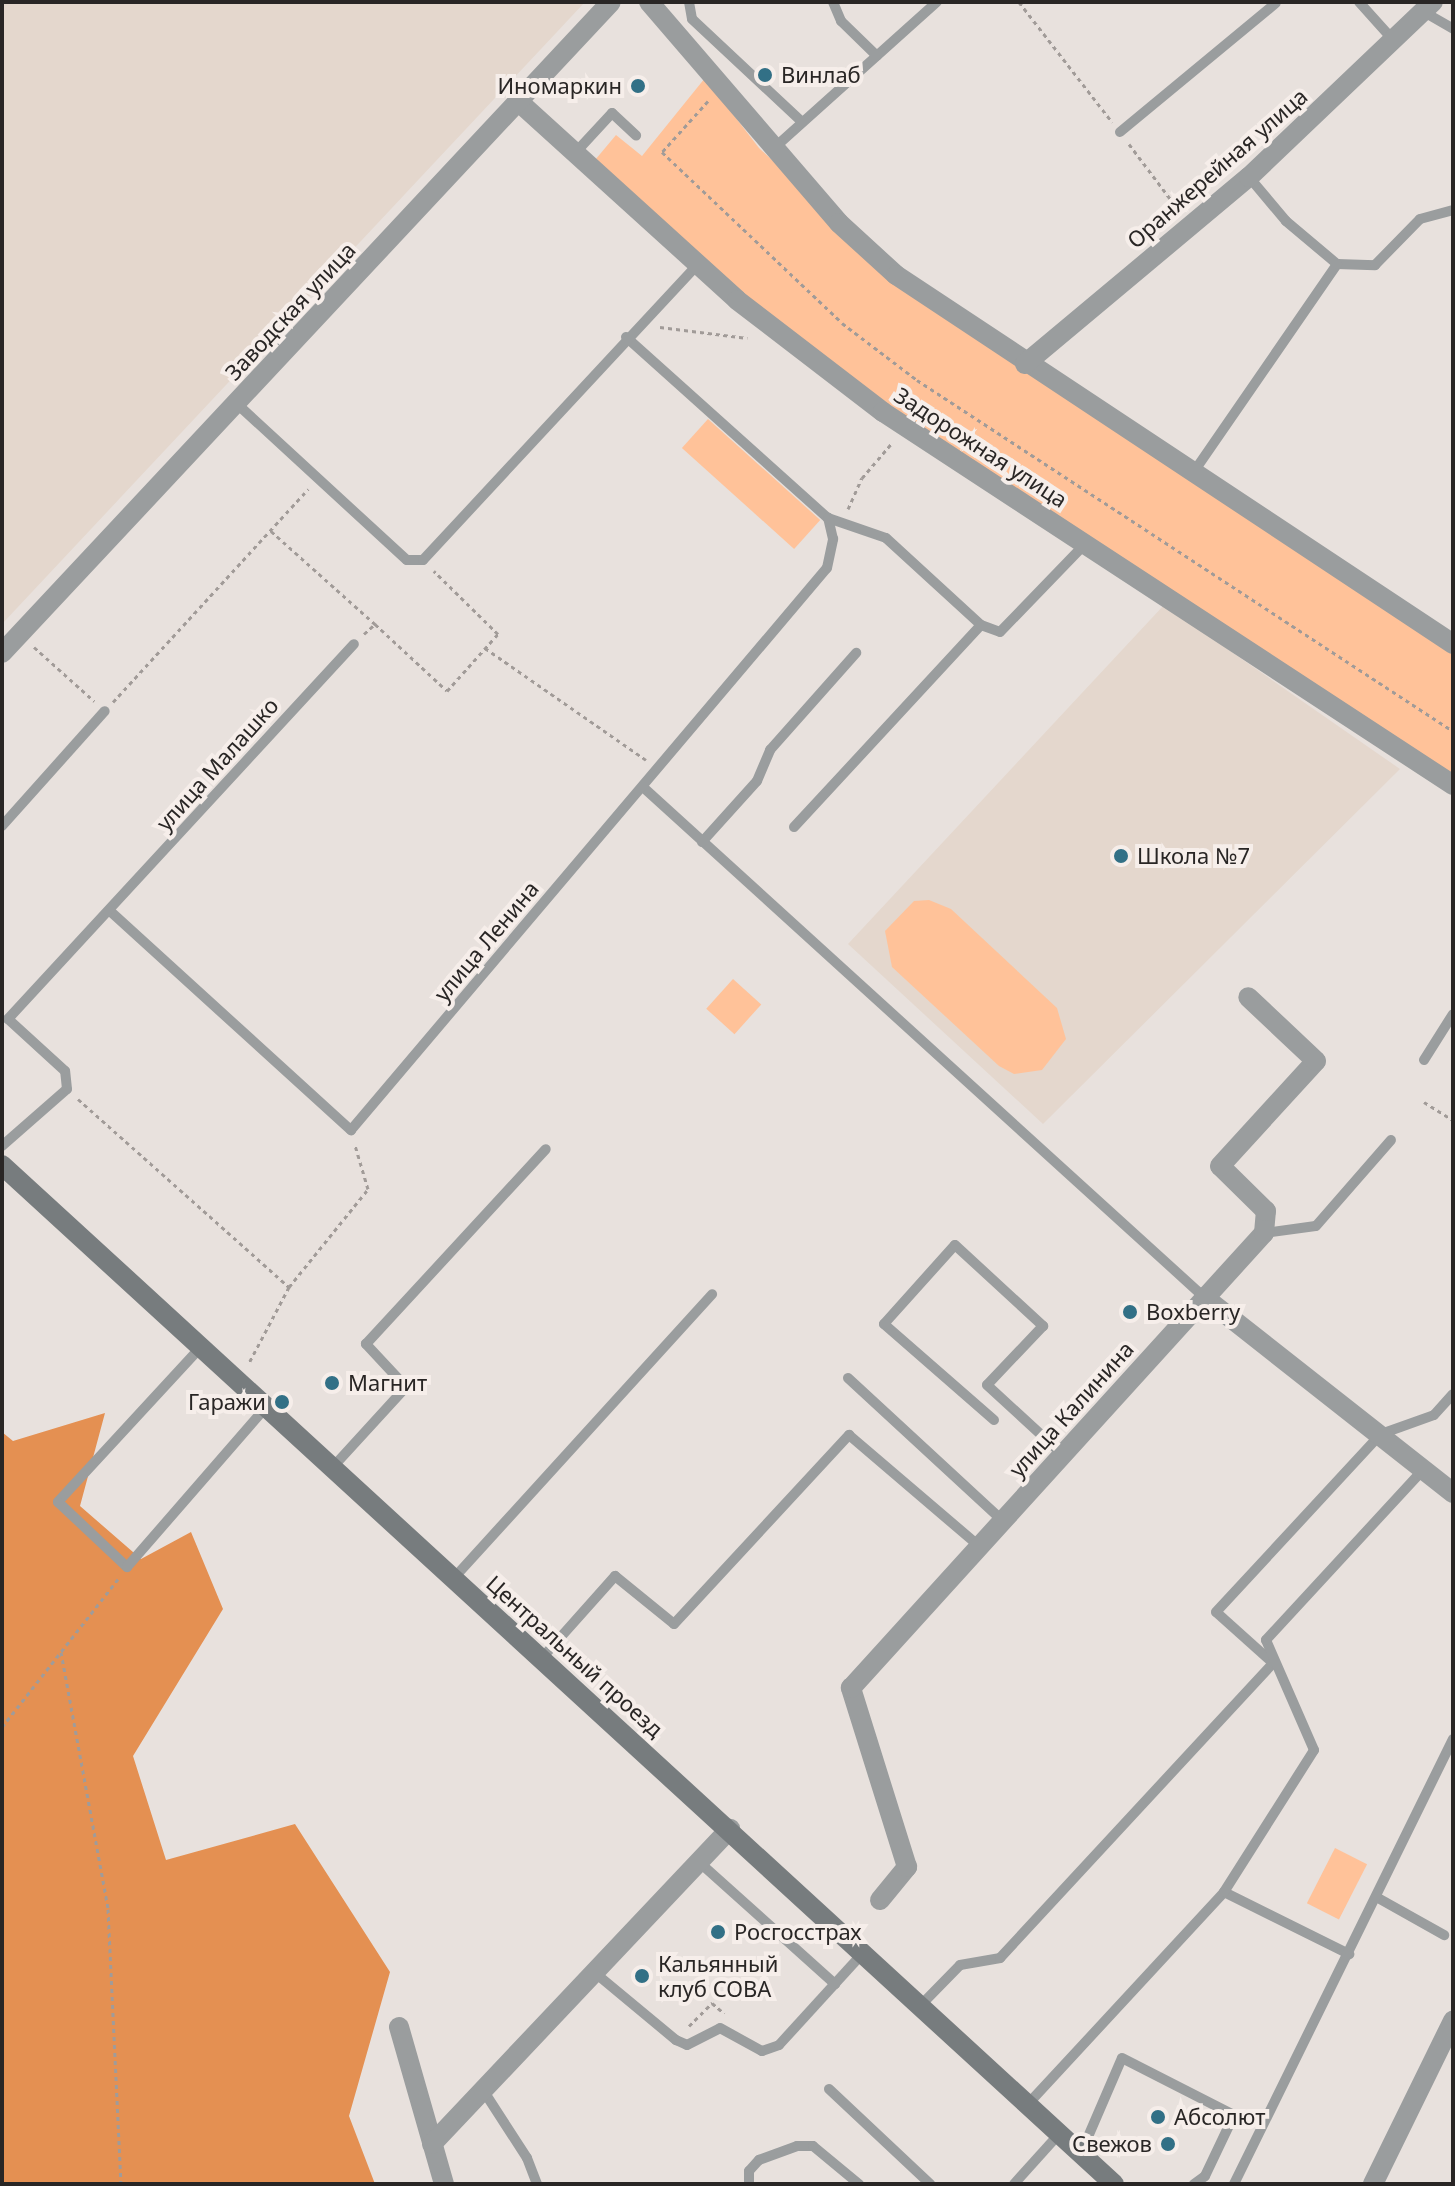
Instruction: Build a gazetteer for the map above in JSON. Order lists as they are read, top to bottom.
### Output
{
  "streets": {
    "main road": ["Центральный проезд"],
    "street": [
      "Оранжерейная улица",
      "Заводская улица",
      "Задорожная улица",
      "улица Калинина"
    ],
    "lane": ["улица Малашко", "улица Ленина"]
  },
  "crossings": [
    ["Заводская улица", "Задорожная улица"]
  ],
  "places": [
    "Винлаб",
    "Иномаркин",
    "Школа №7",
    "Boxberry",
    "Магнит",
    "Гаражи",
    "Росгосстрах",
    "Кальянный клуб СОВА",
    "Абсолют",
    "Свежов"
  ]
}
